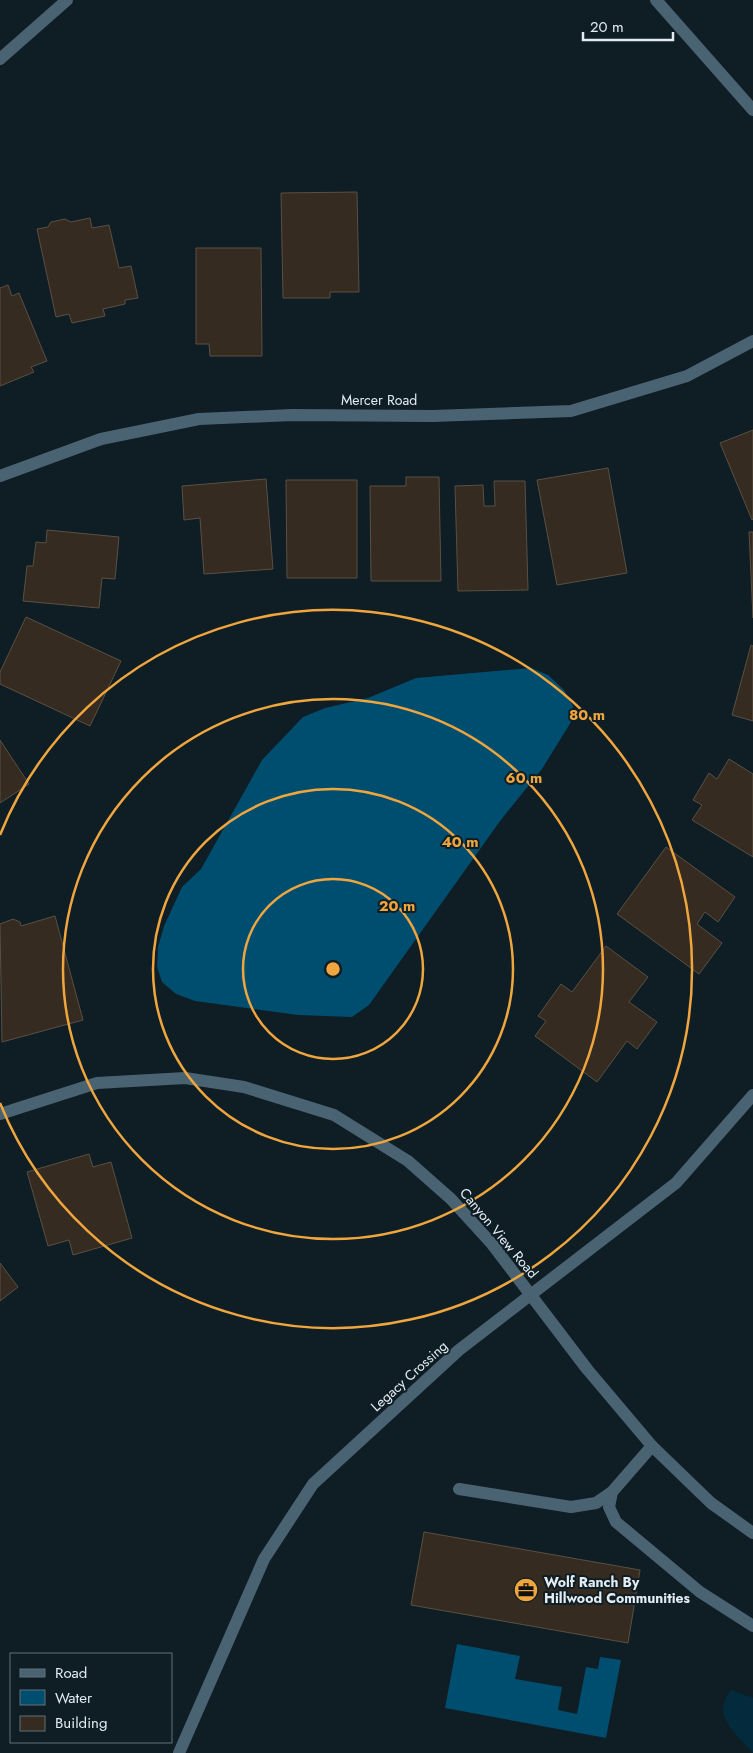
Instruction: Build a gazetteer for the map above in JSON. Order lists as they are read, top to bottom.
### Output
{
  "streets": {
    "street": ["Mercer Road", "Canyon View Road", "Legacy Crossing"]
  },
  "crossings": [
    ["Canyon View Road", "Legacy Crossing"]
  ],
  "places": {
    "office": ["Wolf Ranch By Hillwood Communities"]
  },
  "legend": ["Road", "Water", "Building"],
  "scale_bar": "20 m",
  "rings": [
    "80 m",
    "60 m",
    "40 m",
    "20 m"
  ]
}
